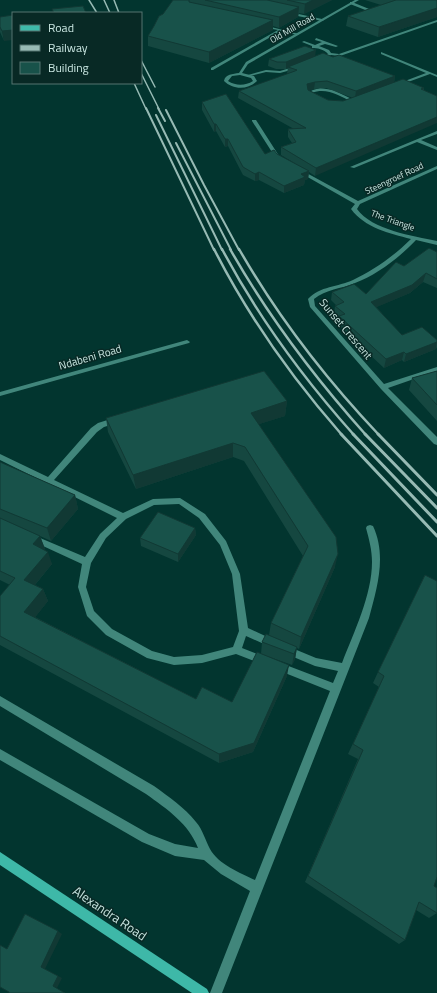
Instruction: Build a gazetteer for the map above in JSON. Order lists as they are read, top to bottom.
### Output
{
  "streets": {
    "street": [
      "Old Mill Road",
      "Steengroef Road",
      "The Triangle",
      "Sunset Crescent",
      "Ndabeni Road",
      "Alexandra Road"
    ]
  },
  "crossings": [
    ["Steengroef Road", "The Triangle"],
    ["The Triangle", "Sunset Crescent"]
  ],
  "legend": ["Road", "Railway", "Building"]
}
